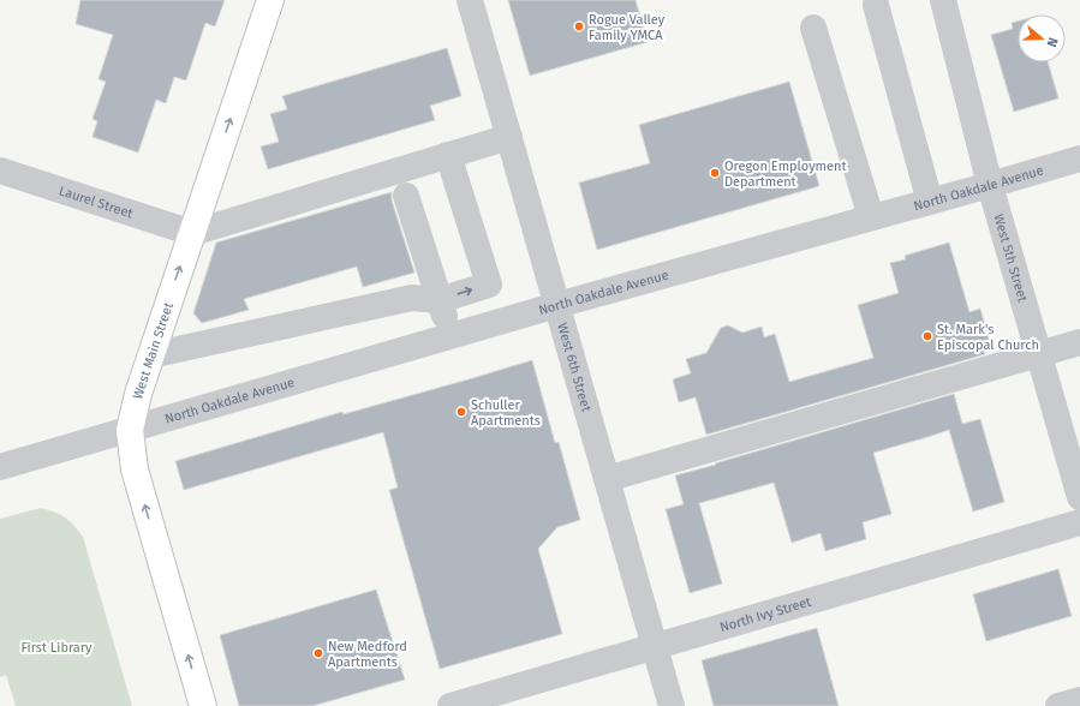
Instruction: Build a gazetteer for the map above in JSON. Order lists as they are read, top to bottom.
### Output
{
  "streets": {
    "main road": ["West Main Street"],
    "street": [
      "North Oakdale Avenue",
      "Laurel Street",
      "West 5th Street",
      "West 6th Street",
      "North Ivy Street"
    ]
  },
  "crossings": [
    ["North Oakdale Avenue", "West 5th Street"],
    ["North Oakdale Avenue", "West Main Street"],
    ["North Oakdale Avenue", "West 6th Street"],
    ["Laurel Street", "West Main Street"],
    ["West 6th Street", "North Ivy Street"]
  ],
  "one_way": ["West Main Street"],
  "parks": ["First Library"],
  "places": [
    "Rogue Valley Family YMCA",
    "Oregon Employment Department",
    "St. Mark's Episcopal Church",
    "Schuller Apartments",
    "New Medford Apartments"
  ],
  "north": "right"
}
